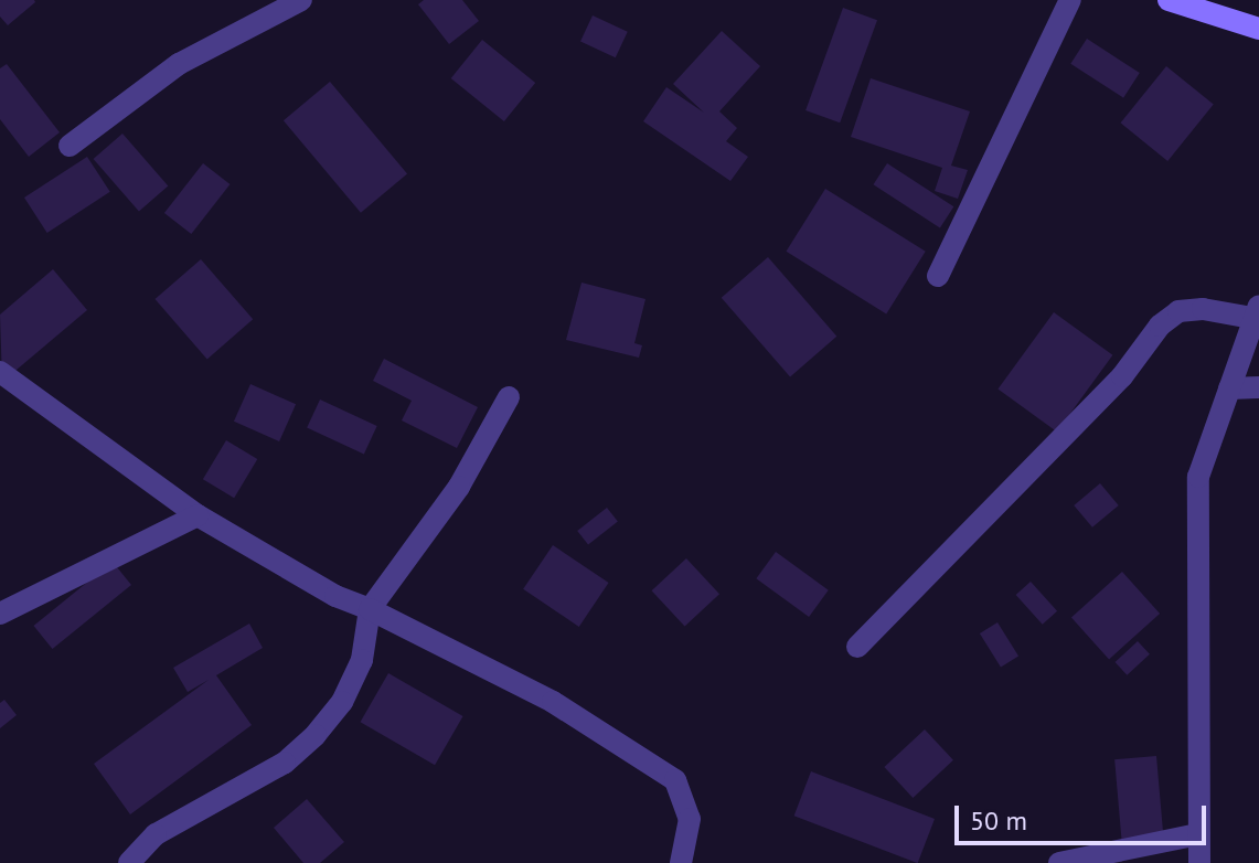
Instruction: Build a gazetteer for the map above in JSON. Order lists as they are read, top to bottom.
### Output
{
  "scale_bar": "50 m"
}
